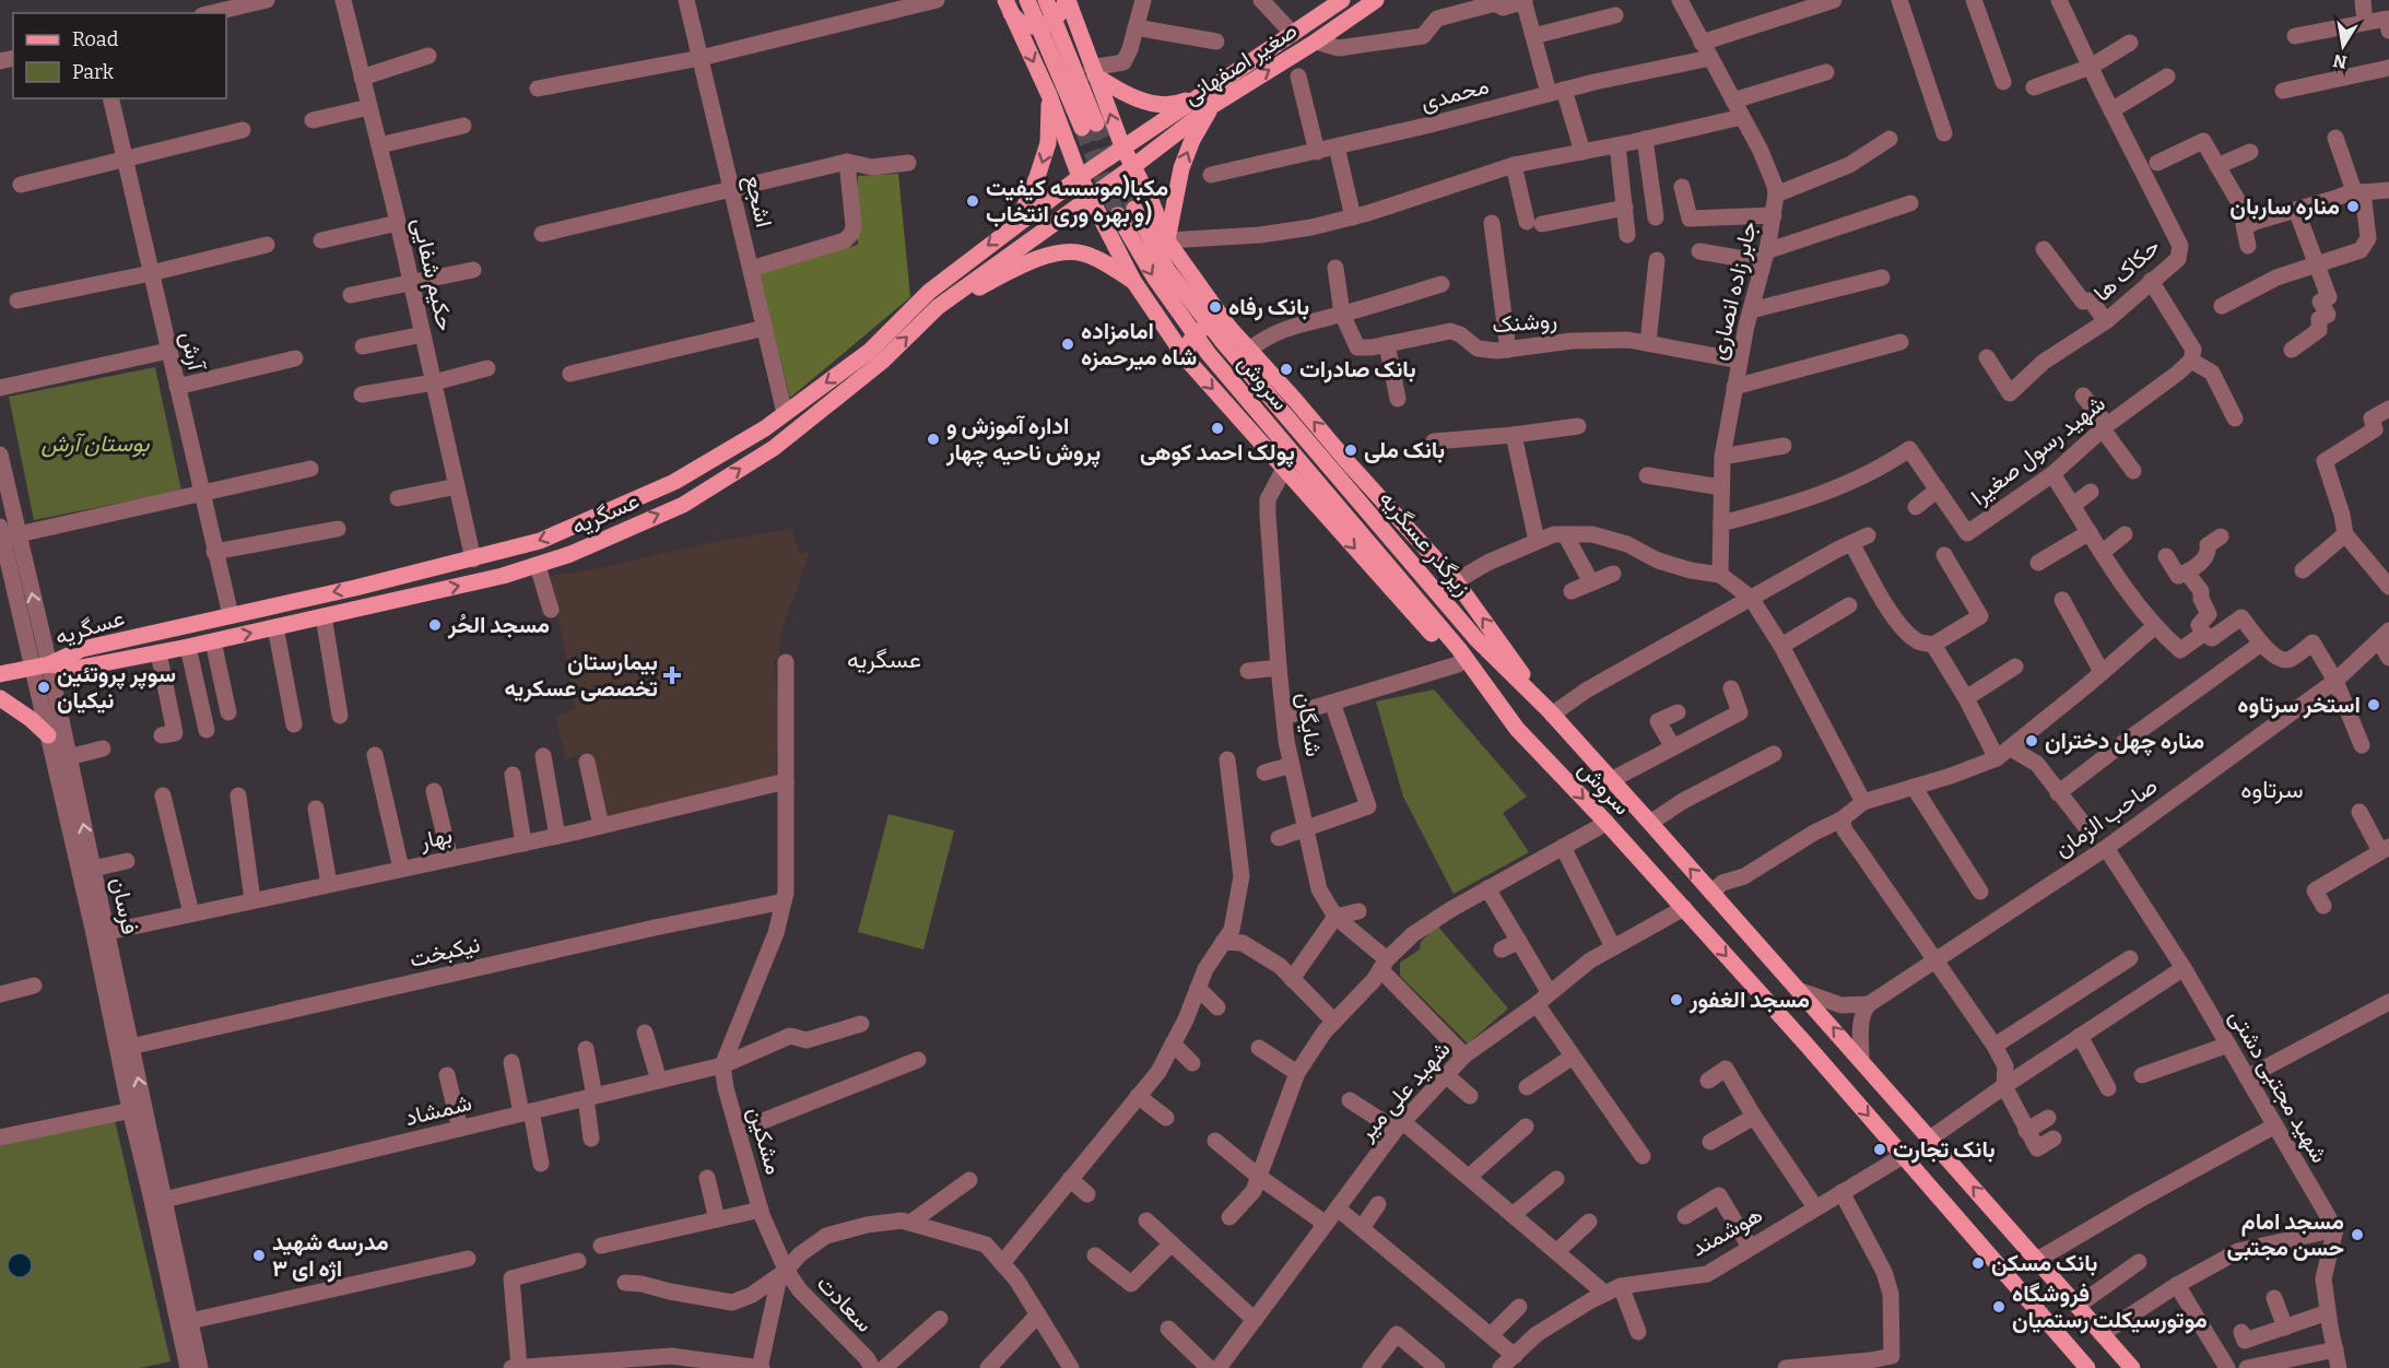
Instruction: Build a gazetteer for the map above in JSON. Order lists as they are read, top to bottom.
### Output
{
  "streets": {
    "main road": [
      "صغیر اصفهانی",
      "سروش",
      "عسگریه",
      "زیرگذر عسگریه"
    ],
    "street": [
      "محمدی",
      "اشجع",
      "حکاک ها",
      "حکیم شفایی",
      "جابر زاده انصاری",
      "روشنک",
      "آرش",
      "شهید رسول صغیرا",
      "شایگان",
      "صاحب الزمان",
      "بهار",
      "فرسان",
      "نیکبخت",
      "شهید مجتبی دشتی",
      "شهید علی میر",
      "شمشاد",
      "مشکین",
      "هوشمند",
      "سعادت"
    ]
  },
  "crossings": [
    ["صغیر اصفهانی", "عسگریه"],
    ["محمدی", "جابر زاده انصاری"],
    ["اشجع", "عسگریه"],
    ["حکیم شفایی", "عسگریه"],
    ["جابر زاده انصاری", "روشنک"],
    ["جابر زاده انصاری", "شهید رسول صغیرا"],
    ["آرش", "عسگریه"],
    ["سروش", "زیرگذر عسگریه"],
    ["سروش", "شهید علی میر"],
    ["سروش", "هوشمند"],
    ["عسگریه", "فرسان"],
    ["شایگان", "شهید علی میر"],
    ["صاحب الزمان", "شهید مجتبی دشتی"],
    ["بهار", "فرسان"],
    ["فرسان", "نیکبخت"],
    ["فرسان", "شمشاد"],
    ["شمشاد", "مشکین"],
    ["مشکین", "سعادت"]
  ],
  "districts": ["عسگریه", "سرتاوه"],
  "parks": ["بوستان آرش"],
  "places": {
    "other": [
      "مکبا(موسسه کیفیت و بهره وری انتخاب)",
      "مناره ساربان",
      "بانک رفاه",
      "امامزاده شاه میرحمزه",
      "بانک صادرات",
      "پولک احمد کوهی",
      "اداره آموزش و پروش ناحیه چهار",
      "بانک ملی",
      "مسجد الحُر",
      "سوپر پروتئین نیکیان",
      "استخر سرتاوه",
      "مناره چهل دختران",
      "مسجد الغفور",
      "بانک تجارت",
      "مسجد امام حسن مجتبی",
      "مدرسه شهید اژه ای ۳",
      "بانک مسکن",
      "فروشگاه موتورسیکلت رستمیان"
    ],
    "health": ["بیمارستان تخصصی عسکریه"]
  },
  "legend": ["Road", "Park"],
  "north": "bottom"
}
